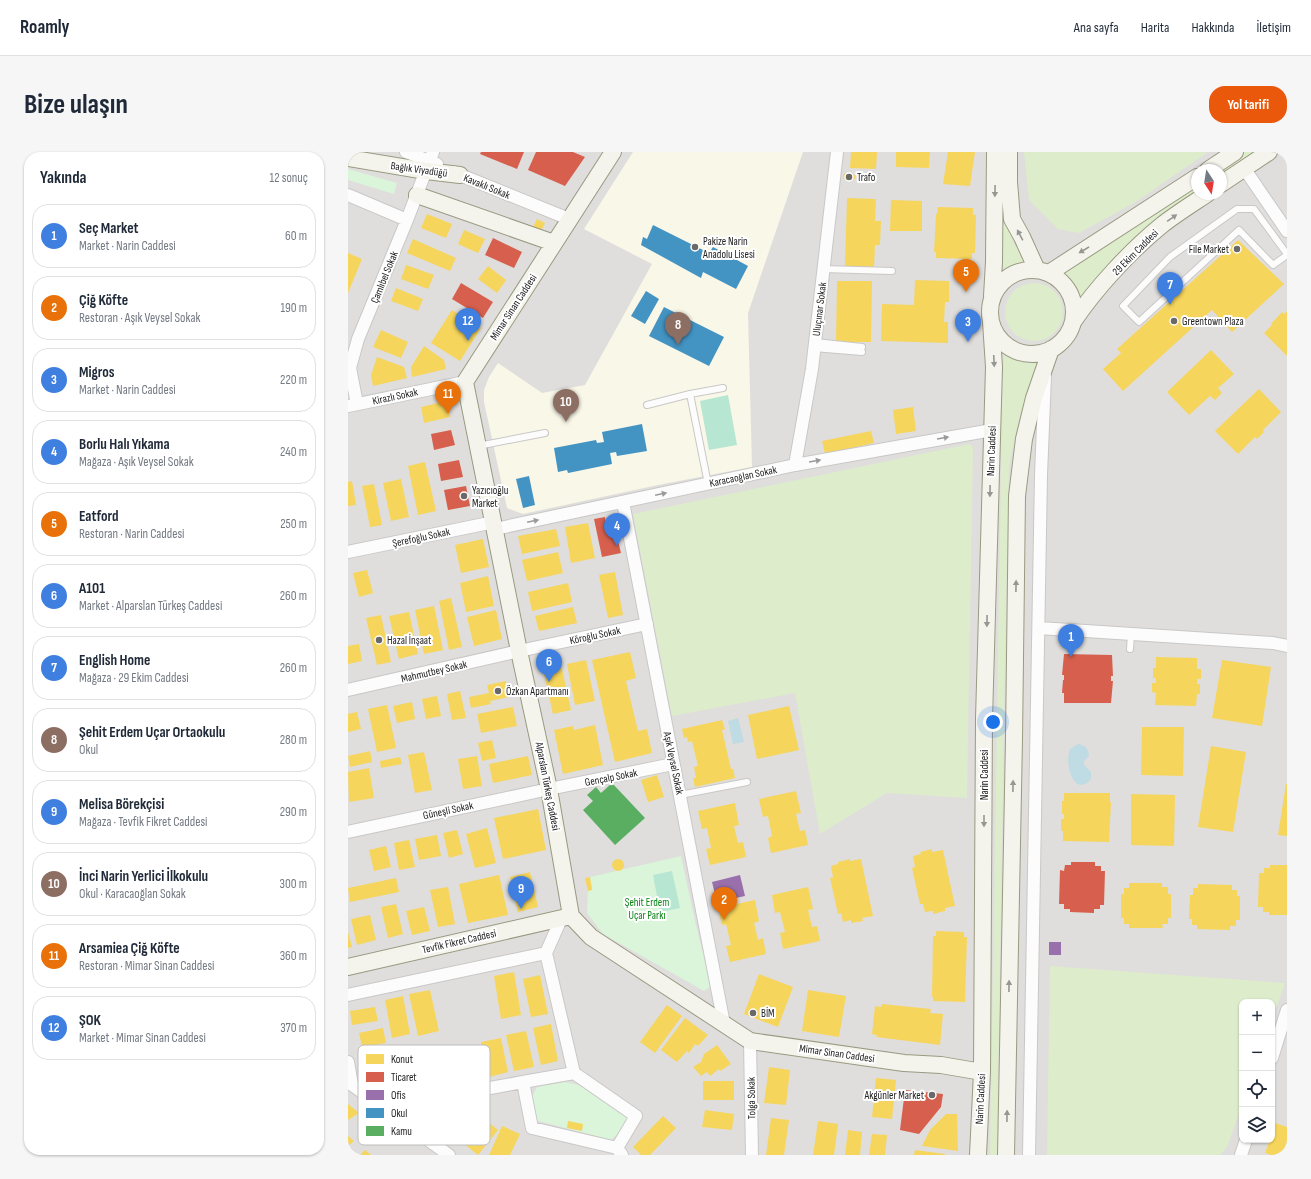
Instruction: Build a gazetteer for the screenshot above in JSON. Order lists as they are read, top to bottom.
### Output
{
  "streets": {
    "main road": [
      "Bağlık Viyadüğü",
      "29 Ekim Caddesi",
      "Mimar Sinan Caddesi",
      "Narin Caddesi",
      "Alparslan Türkeş Caddesi",
      "Tevfik Fikret Caddesi"
    ],
    "street": [
      "Kavaklı Sokak",
      "Çamlıbel Sokak",
      "Uluçınar Sokak",
      "Kirazlı Sokak",
      "Karacaoğlan Sokak",
      "Şerefoğlu Sokak",
      "Köroğlu Sokak",
      "Mahmutbey Sokak",
      "Aşık Veysel Sokak",
      "Gençalp Sokak",
      "Güneşli Sokak",
      "Tolga Sokak"
    ]
  },
  "crossings": [
    ["Bağlık Viyadüğü", "Kavaklı Sokak"],
    ["Bağlık Viyadüğü", "Çamlıbel Sokak"],
    ["Kavaklı Sokak", "Mimar Sinan Caddesi"],
    ["29 Ekim Caddesi", "Narin Caddesi"],
    ["Çamlıbel Sokak", "Kirazlı Sokak"],
    ["Mimar Sinan Caddesi", "Kirazlı Sokak"],
    ["Mimar Sinan Caddesi", "Narin Caddesi"],
    ["Mimar Sinan Caddesi", "Aşık Veysel Sokak"],
    ["Mimar Sinan Caddesi", "Alparslan Türkeş Caddesi"],
    ["Mimar Sinan Caddesi", "Tevfik Fikret Caddesi"],
    ["Mimar Sinan Caddesi", "Tolga Sokak"],
    ["Uluçınar Sokak", "Karacaoğlan Sokak"],
    ["Narin Caddesi", "Karacaoğlan Sokak"],
    ["Karacaoğlan Sokak", "Şerefoğlu Sokak"],
    ["Karacaoğlan Sokak", "Aşık Veysel Sokak"],
    ["Karacaoğlan Sokak", "Alparslan Türkeş Caddesi"],
    ["Şerefoğlu Sokak", "Alparslan Türkeş Caddesi"],
    ["Köroğlu Sokak", "Mahmutbey Sokak"],
    ["Köroğlu Sokak", "Aşık Veysel Sokak"],
    ["Köroğlu Sokak", "Alparslan Türkeş Caddesi"],
    ["Mahmutbey Sokak", "Alparslan Türkeş Caddesi"],
    ["Aşık Veysel Sokak", "Gençalp Sokak"],
    ["Gençalp Sokak", "Alparslan Türkeş Caddesi"],
    ["Gençalp Sokak", "Güneşli Sokak"],
    ["Alparslan Türkeş Caddesi", "Güneşli Sokak"],
    ["Alparslan Türkeş Caddesi", "Tevfik Fikret Caddesi"]
  ],
  "one_way": ["Karacaoğlan Sokak"],
  "parks": ["Şehit Erdem Uçar Parkı"],
  "places": [
    "Trafo",
    "Pakize Narin Anadolu Lisesi",
    "File Market",
    "Greentown Plaza",
    "Yazıcıoğlu Market",
    "Hazal İnşaat",
    "Özkan Apartmanı",
    "BİM",
    "Akgünler Market"
  ],
  "legend": [
    "Konut",
    "Ticaret",
    "Ofis",
    "Okul",
    "Kamu"
  ],
  "north": "bottom",
  "page": {
    "header": "Roamly",
    "nav": [
      "Ana sayfa",
      "Harita",
      "Hakkında",
      "İletişim"
    ],
    "buttons": "Yol tarifi",
    "title": "Bize ulaşın",
    "heading": ["Yakında", "12 sonuç"],
    "list": [
      {
        "mark": "1",
        "name": "Seç Market",
        "note": "Market · Narin Caddesi",
        "value": "60 m"
      },
      {
        "mark": "2",
        "name": "Çiğ Köfte",
        "note": "Restoran · Aşık Veysel Sokak",
        "value": "190 m"
      },
      {
        "mark": "3",
        "name": "Migros",
        "note": "Market · Narin Caddesi",
        "value": "220 m"
      },
      {
        "mark": "4",
        "name": "Borlu Halı Yıkama",
        "note": "Mağaza · Aşık Veysel Sokak",
        "value": "240 m"
      },
      {
        "mark": "5",
        "name": "Eatford",
        "note": "Restoran · Narin Caddesi",
        "value": "250 m"
      },
      {
        "mark": "6",
        "name": "A101",
        "note": "Market · Alparslan Türkeş Caddesi",
        "value": "260 m"
      },
      {
        "mark": "7",
        "name": "English Home",
        "note": "Mağaza · 29 Ekim Caddesi",
        "value": "260 m"
      },
      {
        "mark": "8",
        "name": "Şehit Erdem Uçar Ortaokulu",
        "note": "Okul",
        "value": "280 m"
      },
      {
        "mark": "9",
        "name": "Melisa Börekçisi",
        "note": "Mağaza · Tevfik Fikret Caddesi",
        "value": "290 m"
      },
      {
        "mark": "10",
        "name": "İnci Narin Yerlici İlkokulu",
        "note": "Okul · Karacaoğlan Sokak",
        "value": "300 m"
      },
      {
        "mark": "11",
        "name": "Arsamiea Çiğ Köfte",
        "note": "Restoran · Mimar Sinan Caddesi",
        "value": "360 m"
      },
      {
        "mark": "12",
        "name": "ŞOK",
        "note": "Market · Mimar Sinan Caddesi",
        "value": "370 m"
      }
    ],
    "pins": [
      "5",
      "7",
      "12",
      "3",
      "8",
      "11",
      "10",
      "4",
      "1",
      "6",
      "9",
      "2"
    ],
    "map_buttons": ["+", "−"]
  }
}
